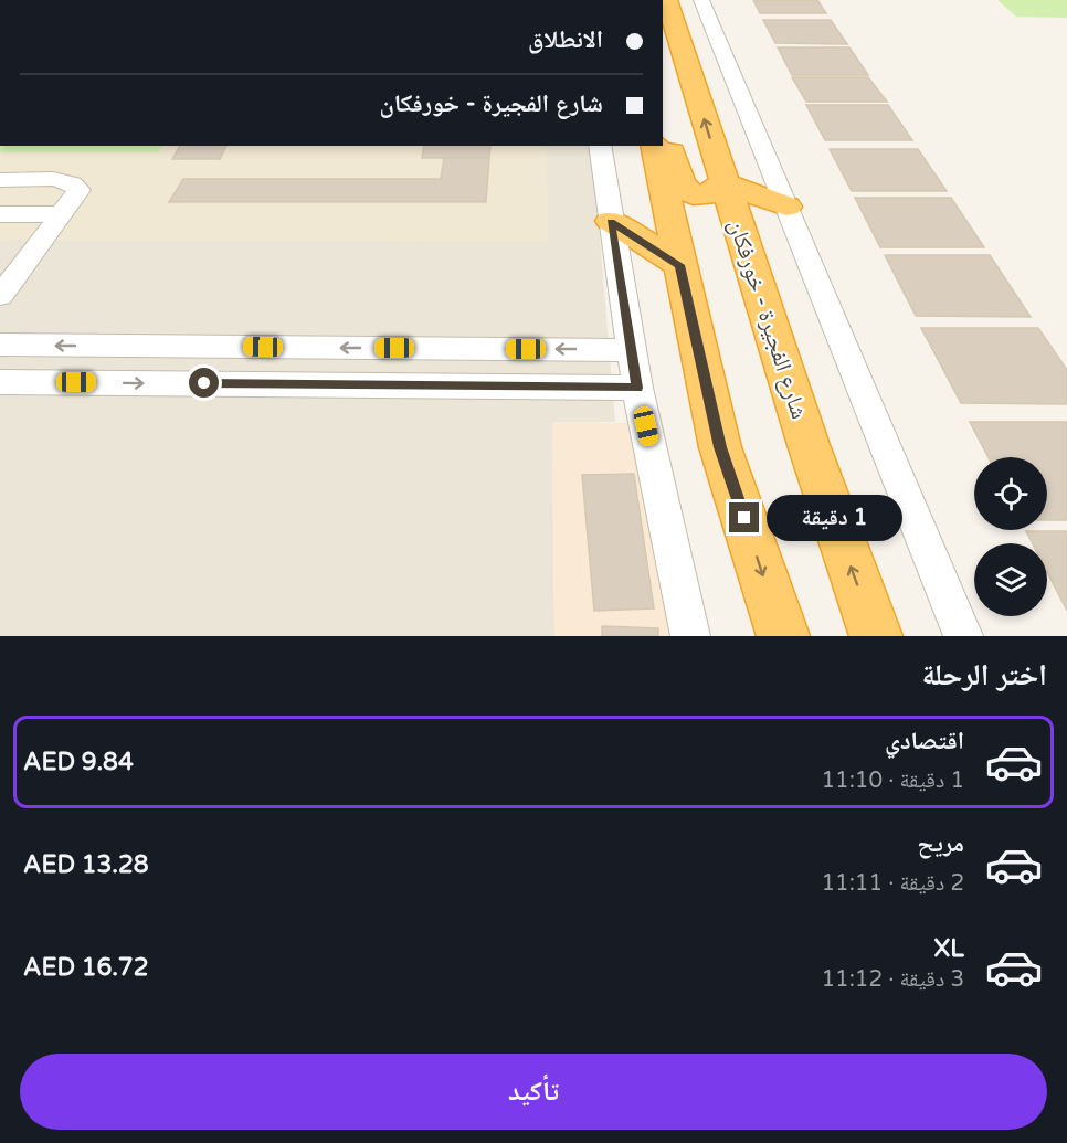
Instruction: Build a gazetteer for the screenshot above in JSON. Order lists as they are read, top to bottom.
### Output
{
  "streets": {
    "highway": ["شارع الفجيرة - خورفكان"]
  },
  "page": {
    "banner": ["الانطلاق", "شارع الفجيرة - خورفكان"],
    "bubble": "1 دقيقة",
    "heading": "اختر الرحلة",
    "list": [
      {
        "name": "اقتصادي",
        "note": "1 دقيقة · 11:10",
        "value": "AED 9.84"
      },
      {
        "name": "مريح",
        "note": "2 دقيقة · 11:11",
        "value": "AED 13.28"
      },
      {
        "name": "XL",
        "note": "3 دقيقة · 11:12",
        "value": "AED 16.72"
      }
    ],
    "buttons": "تأكيد"
  }
}
